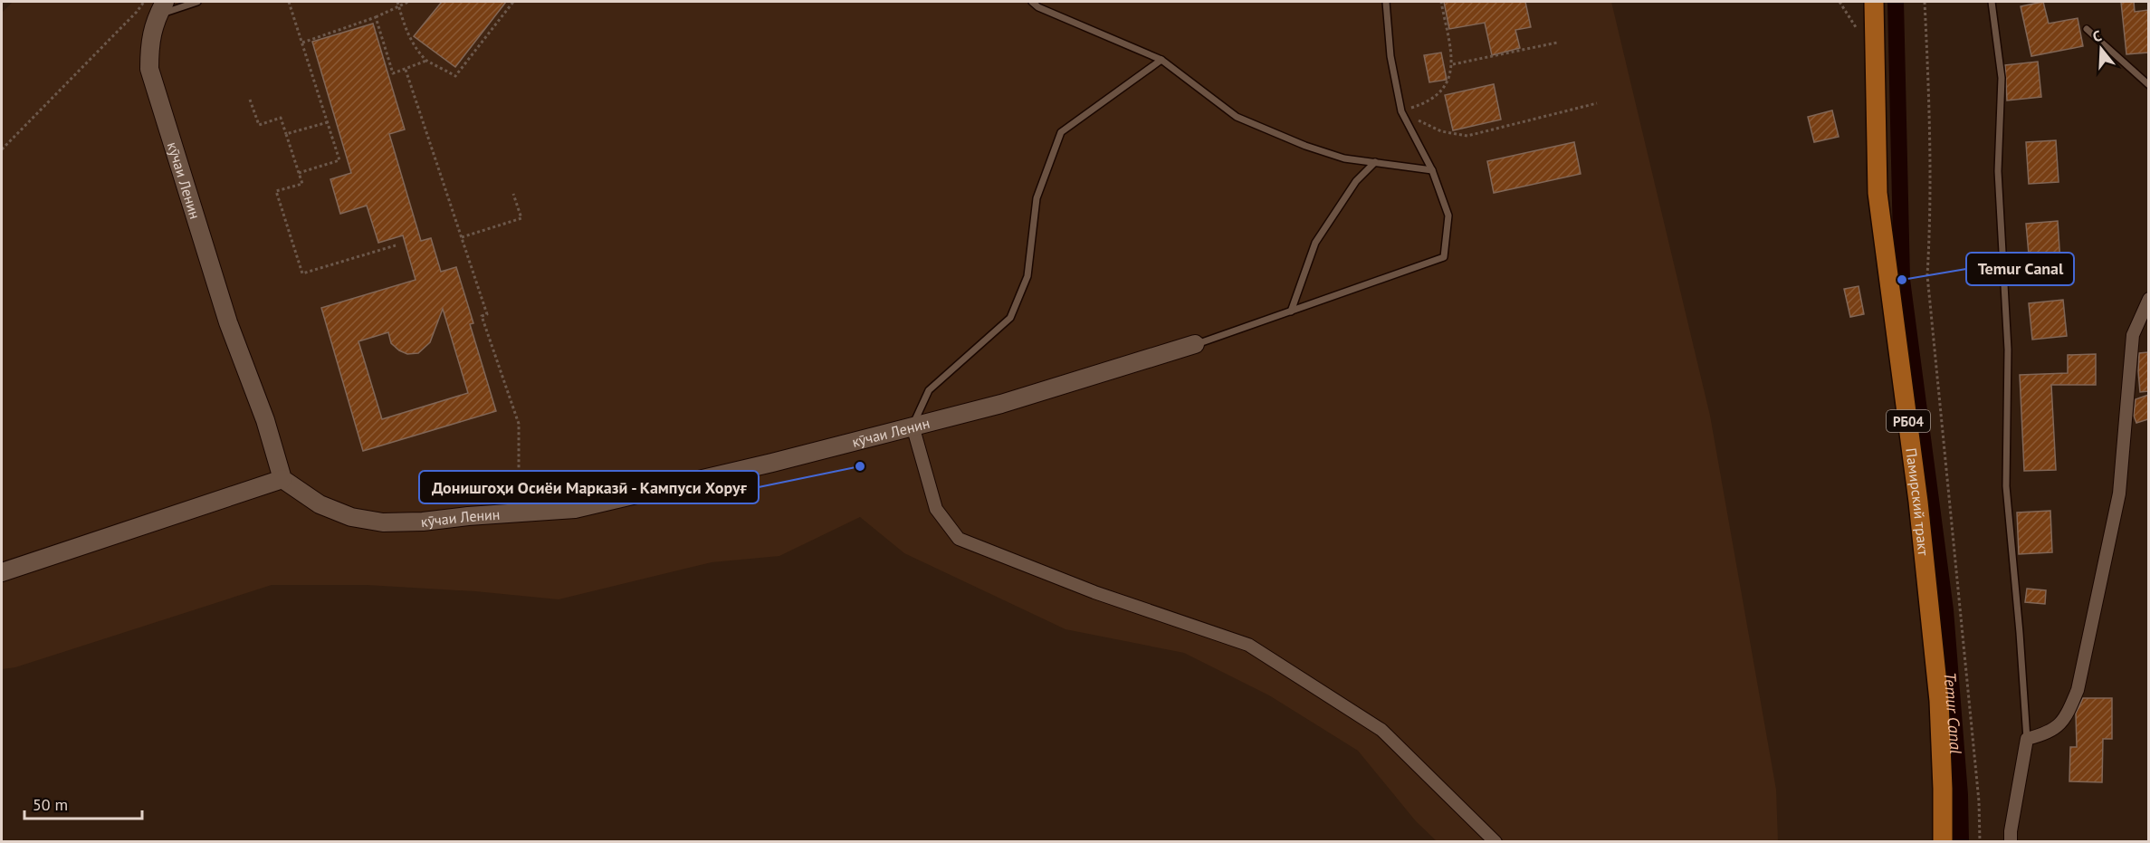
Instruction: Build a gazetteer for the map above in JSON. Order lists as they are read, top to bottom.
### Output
{
  "streets": {
    "main road": ["РБ04", "Памирский тракт"],
    "street": ["кӯчаи Ленин"]
  },
  "water": ["Temur Canal"],
  "places": ["Temur Canal", "Донишгоҳи Осиёи Марказӣ - Кампуси Хоруғ"],
  "scale_bar": "50 m",
  "north": "top"
}
